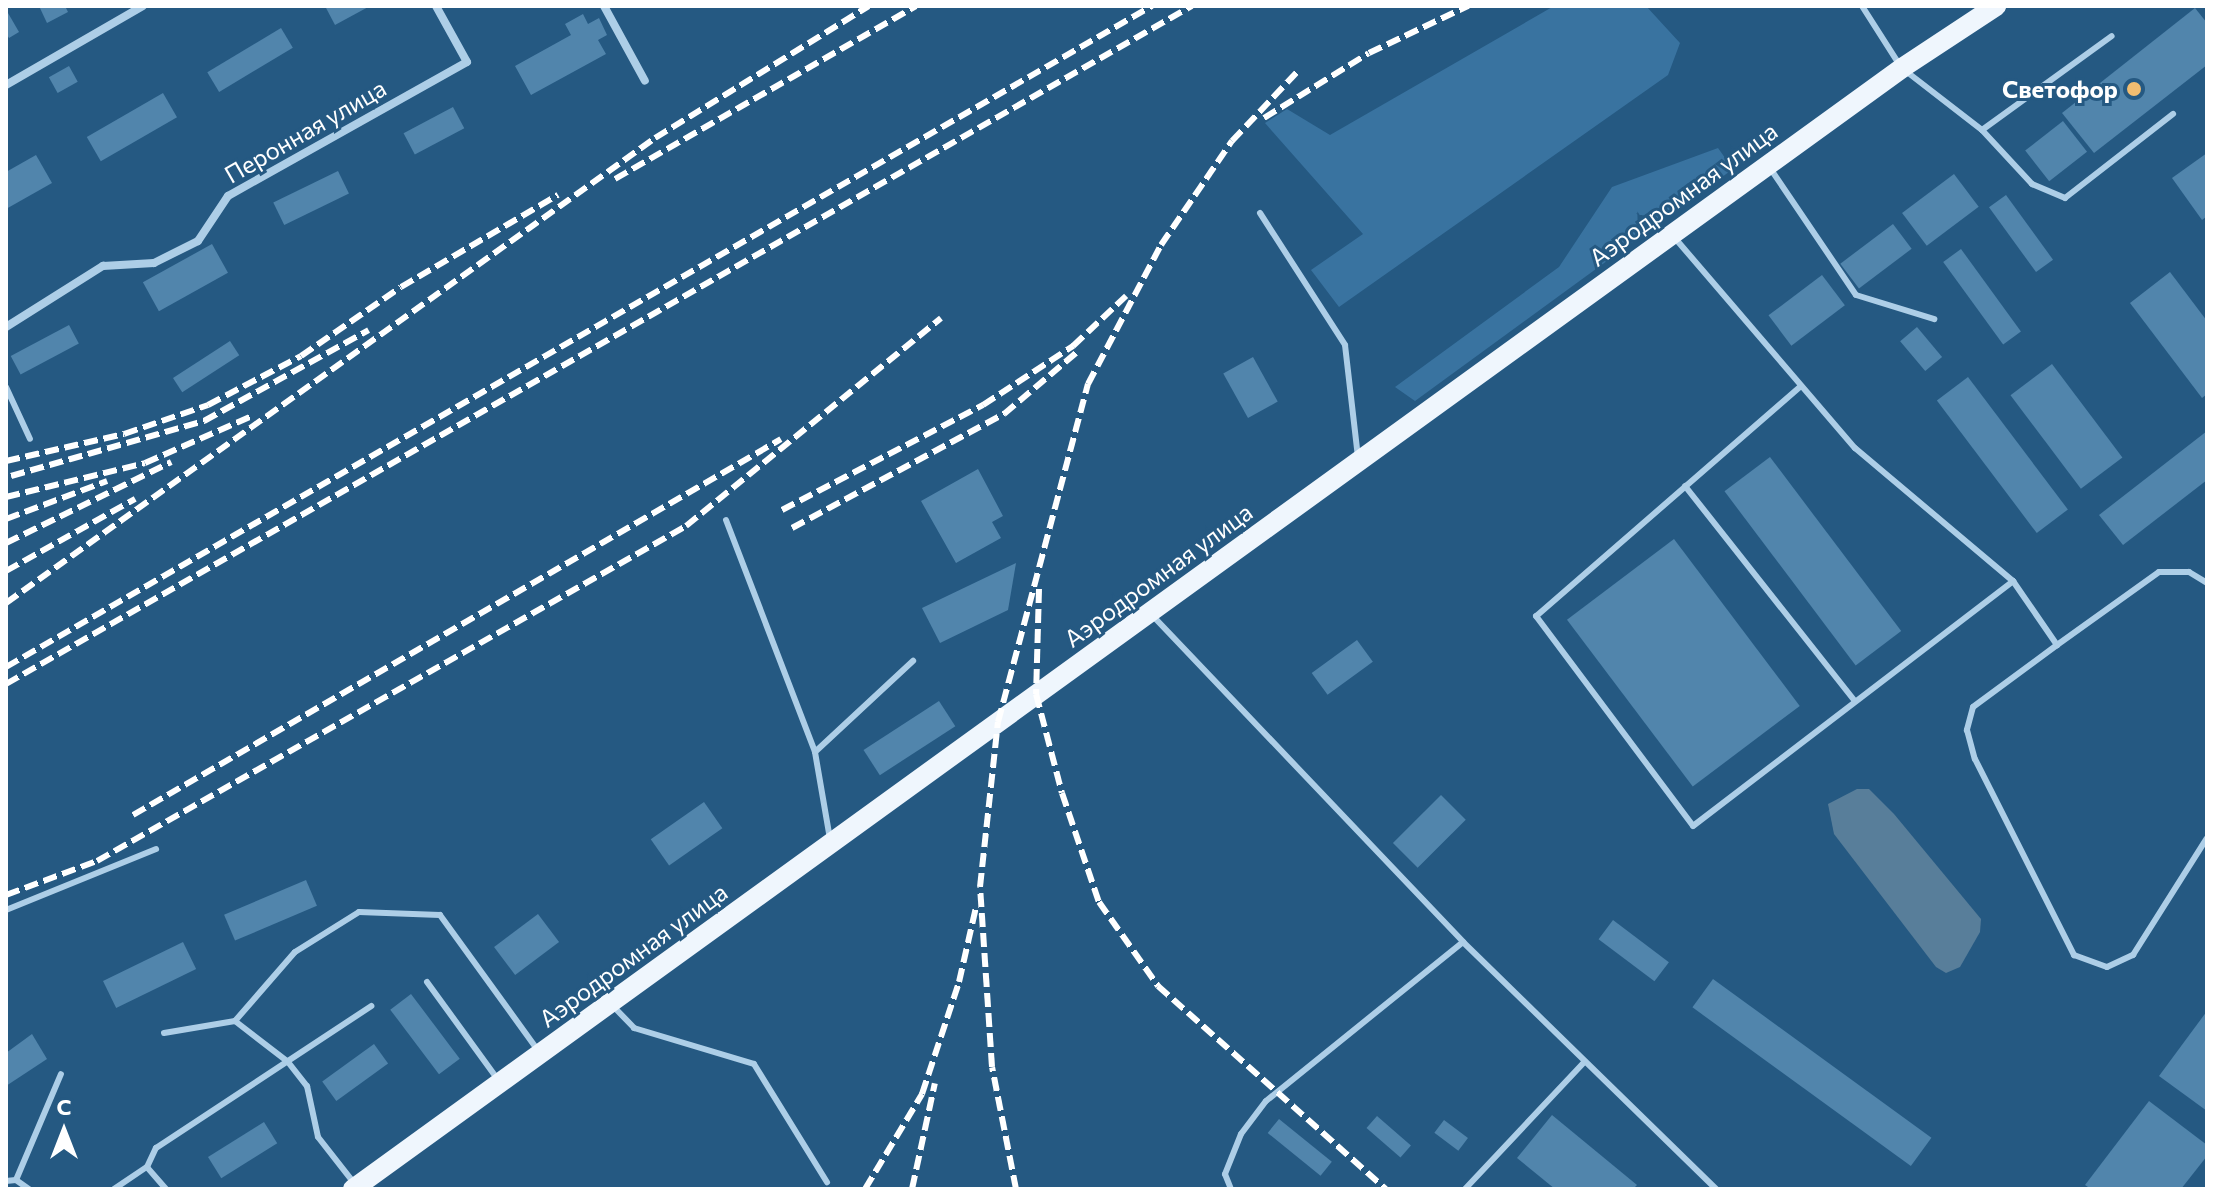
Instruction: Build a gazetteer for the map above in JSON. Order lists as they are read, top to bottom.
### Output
{
  "streets": {
    "main road": ["Аэродромная улица"],
    "street": ["Перонная улица"]
  },
  "places": ["Светофор"],
  "north": "top"
}
